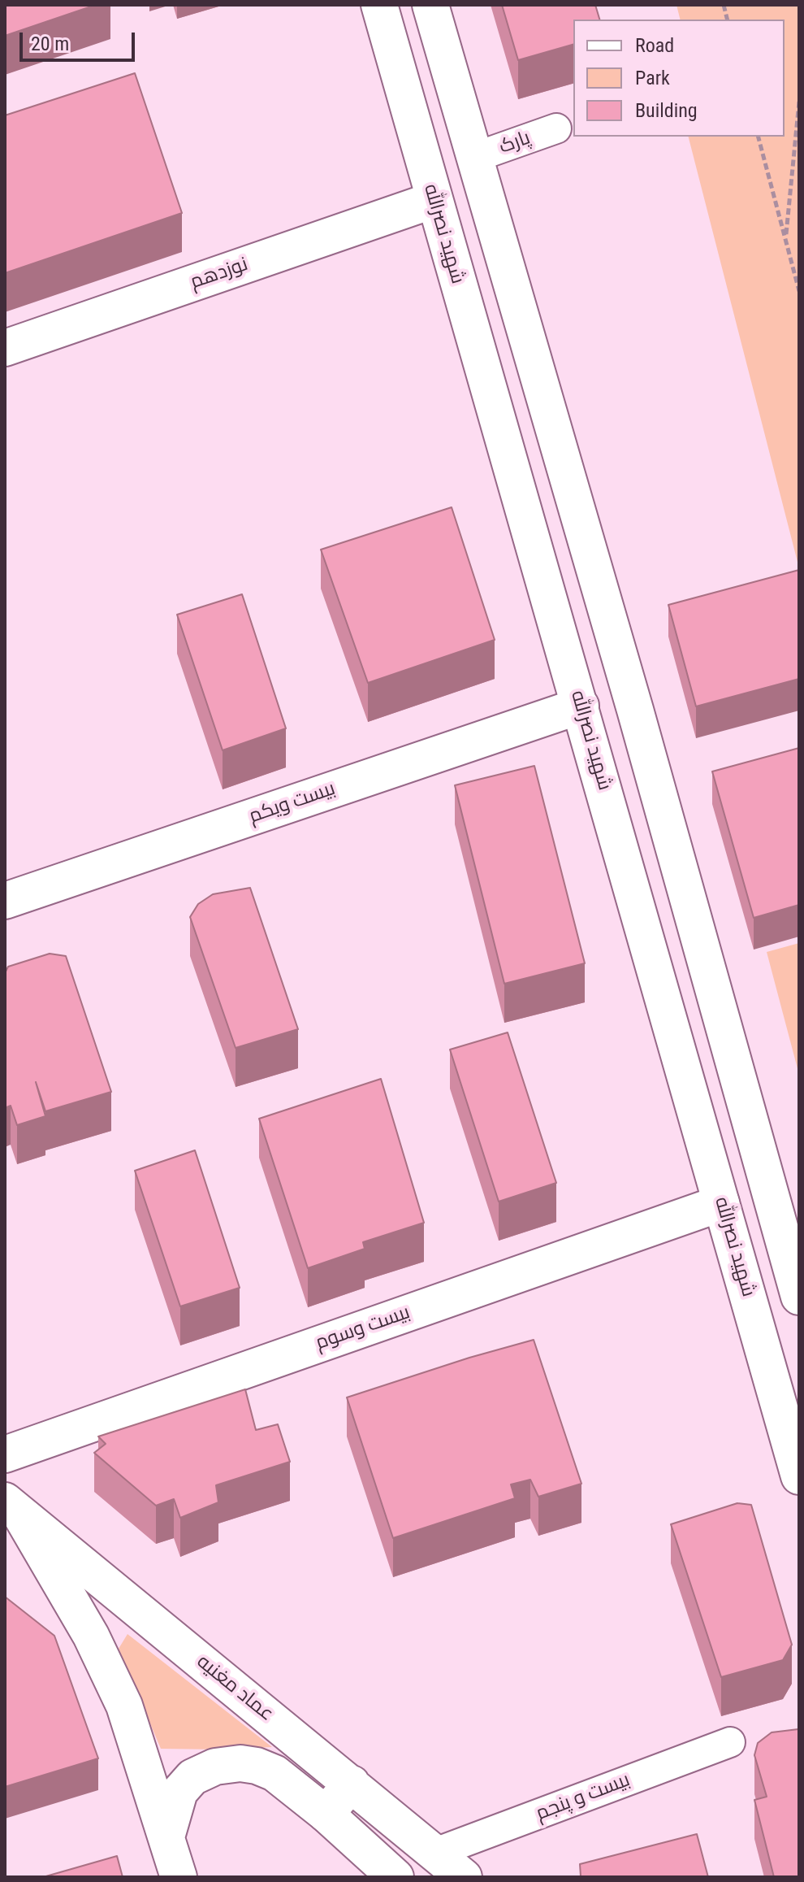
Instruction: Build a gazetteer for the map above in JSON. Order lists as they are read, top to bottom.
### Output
{
  "streets": {
    "main road": [
      "شهید نصرالله",
      "نوزدهم",
      "بیست ویکم",
      "بیست وسوم",
      "عماد مغنیه"
    ],
    "street": ["پارک", "بیست و پنجم"]
  },
  "crossings": [
    ["شهید نصرالله", "نوزدهم"],
    ["شهید نصرالله", "بیست ویکم"],
    ["شهید نصرالله", "بیست وسوم"],
    ["عماد مغنیه", "بیست و پنجم"]
  ],
  "legend": ["Road", "Park", "Building"],
  "scale_bar": "20 m"
}
